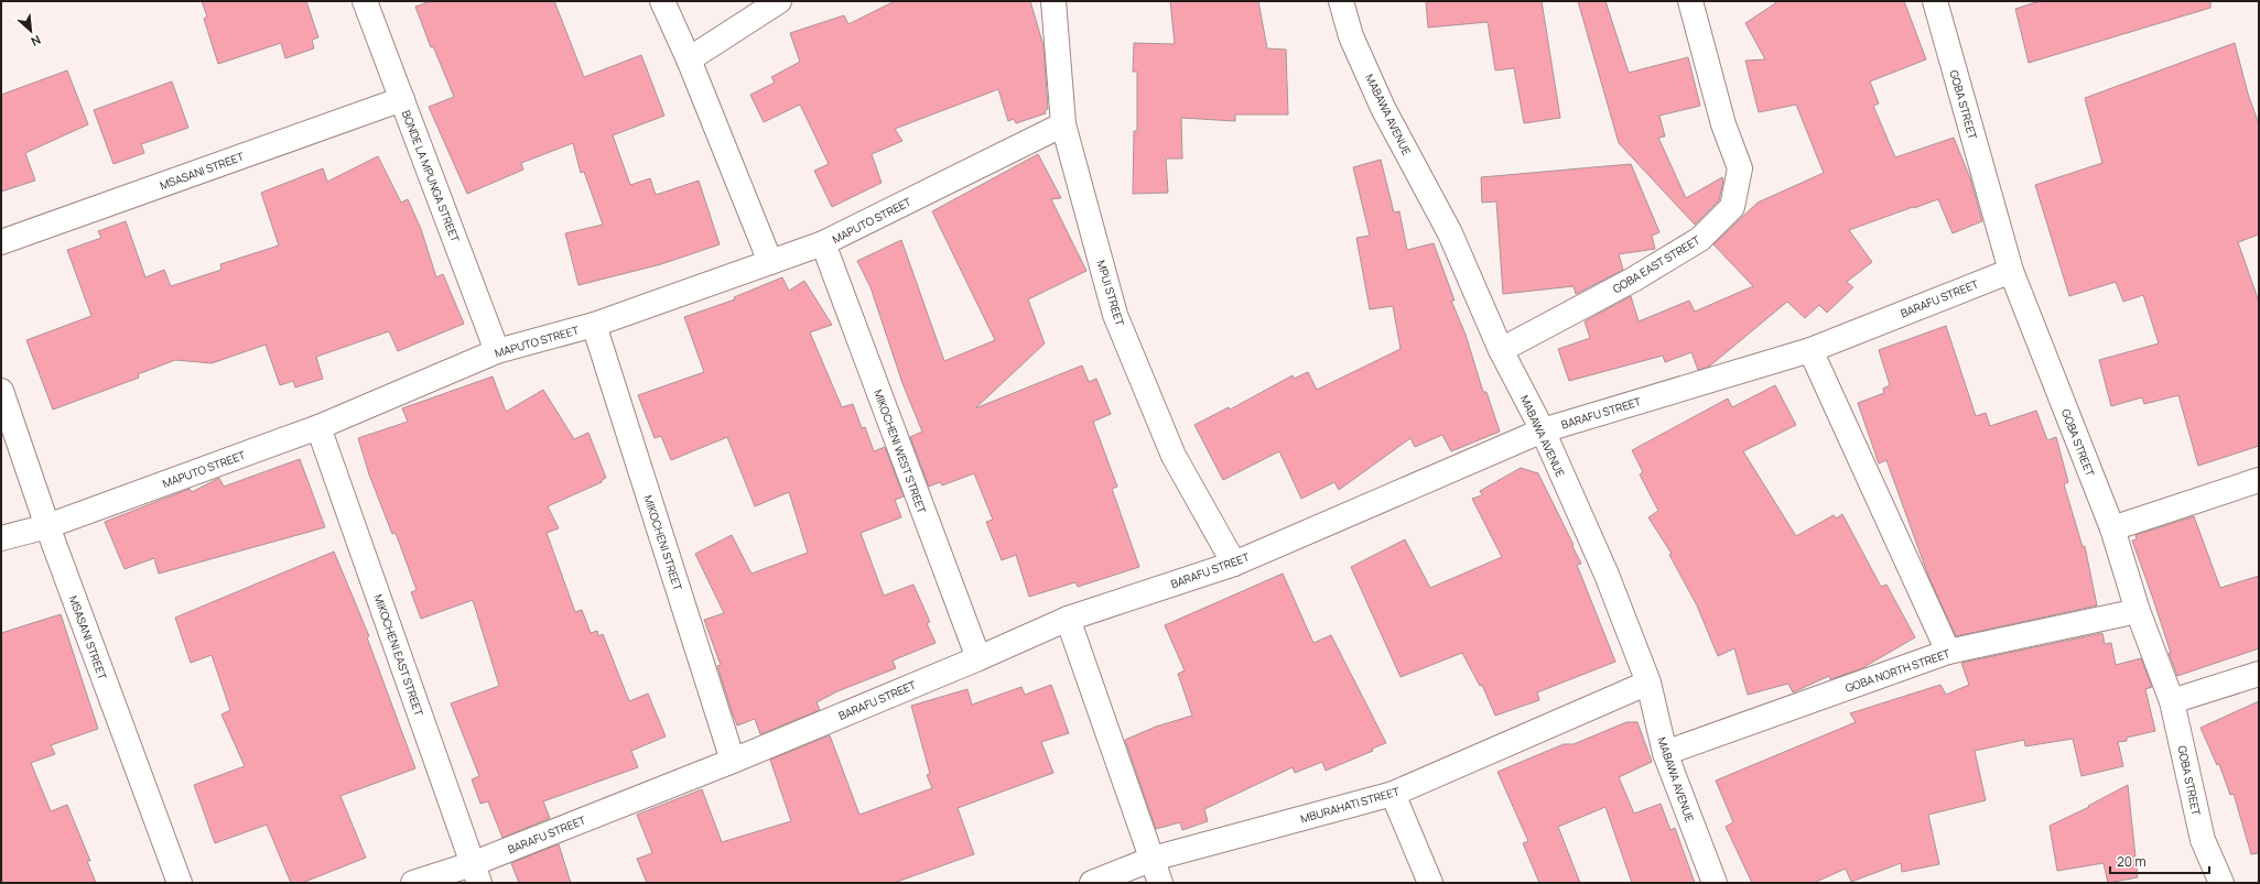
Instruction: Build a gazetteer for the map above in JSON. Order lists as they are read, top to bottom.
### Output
{
  "streets": {
    "street": [
      "GOBA STREET",
      "MABAWA AVENUE",
      "MSASANI STREET",
      "BONDE LA MPUNGA STREET",
      "MAPUTO STREET",
      "GOBA EAST STREET",
      "MPIJI STREET",
      "BARAFU STREET",
      "MIKOCHENI WEST STREET",
      "MIKOCHENI STREET",
      "MIKOCHENI EAST STREET",
      "GOBA NORTH STREET",
      "MBURAHATI STREET"
    ]
  },
  "crossings": [
    ["GOBA STREET", "BARAFU STREET"],
    ["GOBA STREET", "GOBA NORTH STREET"],
    ["MABAWA AVENUE", "GOBA EAST STREET"],
    ["MABAWA AVENUE", "BARAFU STREET"],
    ["MABAWA AVENUE", "GOBA NORTH STREET"],
    ["MABAWA AVENUE", "MBURAHATI STREET"],
    ["MSASANI STREET", "BONDE LA MPUNGA STREET"],
    ["MSASANI STREET", "MAPUTO STREET"],
    ["BONDE LA MPUNGA STREET", "MAPUTO STREET"],
    ["MAPUTO STREET", "MPIJI STREET"],
    ["MAPUTO STREET", "MIKOCHENI WEST STREET"],
    ["MAPUTO STREET", "MIKOCHENI STREET"],
    ["MAPUTO STREET", "MIKOCHENI EAST STREET"],
    ["MPIJI STREET", "BARAFU STREET"],
    ["BARAFU STREET", "MIKOCHENI WEST STREET"],
    ["BARAFU STREET", "MIKOCHENI STREET"],
    ["BARAFU STREET", "MIKOCHENI EAST STREET"]
  ],
  "scale_bar": "20 m",
  "north": "bottom right"
}
